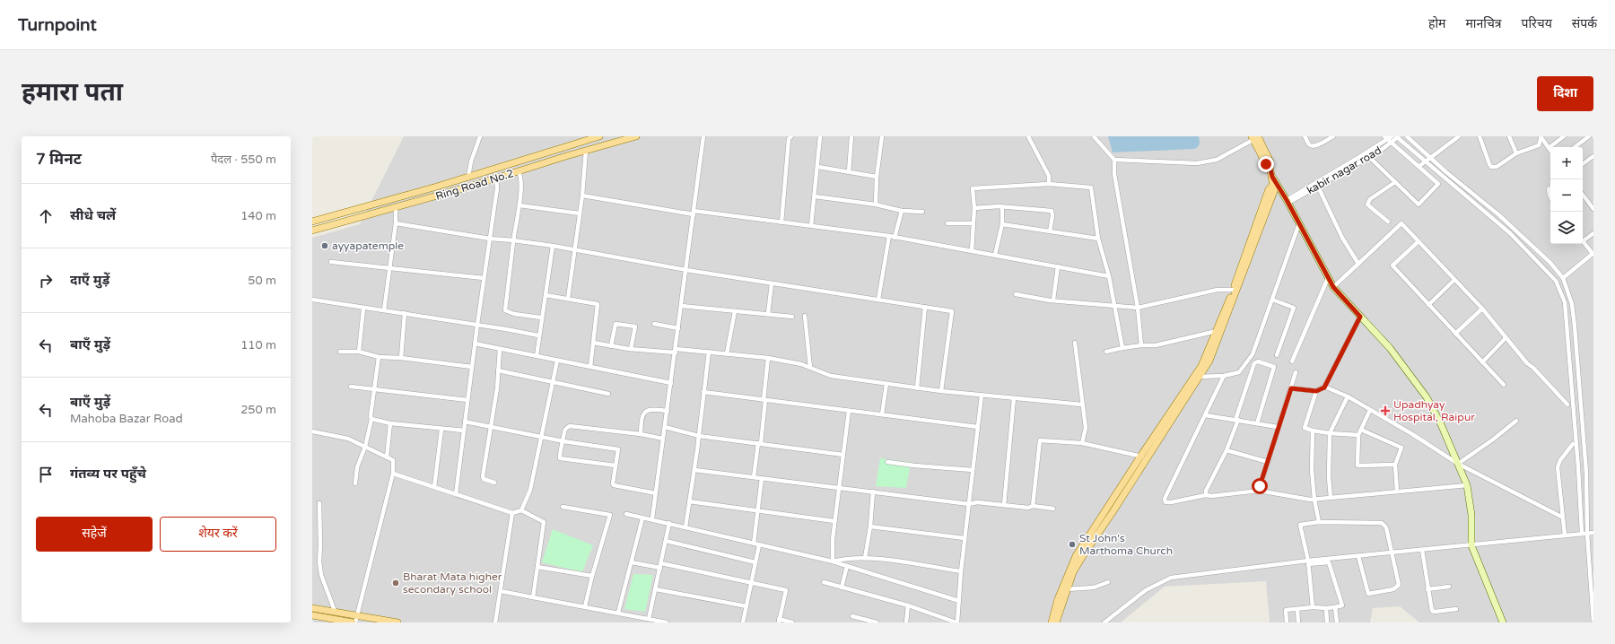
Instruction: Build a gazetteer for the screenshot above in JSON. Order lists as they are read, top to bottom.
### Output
{
  "streets": {
    "main road": ["Ring Road No.2"],
    "street": ["kabir nagar road"]
  },
  "places": {
    "other": ["ayyapatemple", "St John's Marthoma Church", "Bharat Mata higher secondary school"],
    "health": ["Upadhyay Hospital, Raipur"]
  },
  "page": {
    "header": "Turnpoint",
    "nav": [
      "होम",
      "मानचित्र",
      "परिचय",
      "संपर्क"
    ],
    "buttons": [
      "दिशा",
      ["सहेजें", "शेयर करें"]
    ],
    "title": "हमारा पता",
    "heading": ["7 मिनट", "पैदल · 550 m"],
    "map_buttons": ["+", "−"],
    "list": [
      ["सीधे चलें", "140 m"],
      ["दाएँ मुड़ें", "50 m"],
      ["बाएँ मुड़ें", "110 m"],
      ["बाएँ मुड़ें", "Mahoba Bazar Road", "250 m"],
      "गंतव्य पर पहुँचे"
    ]
  }
}
